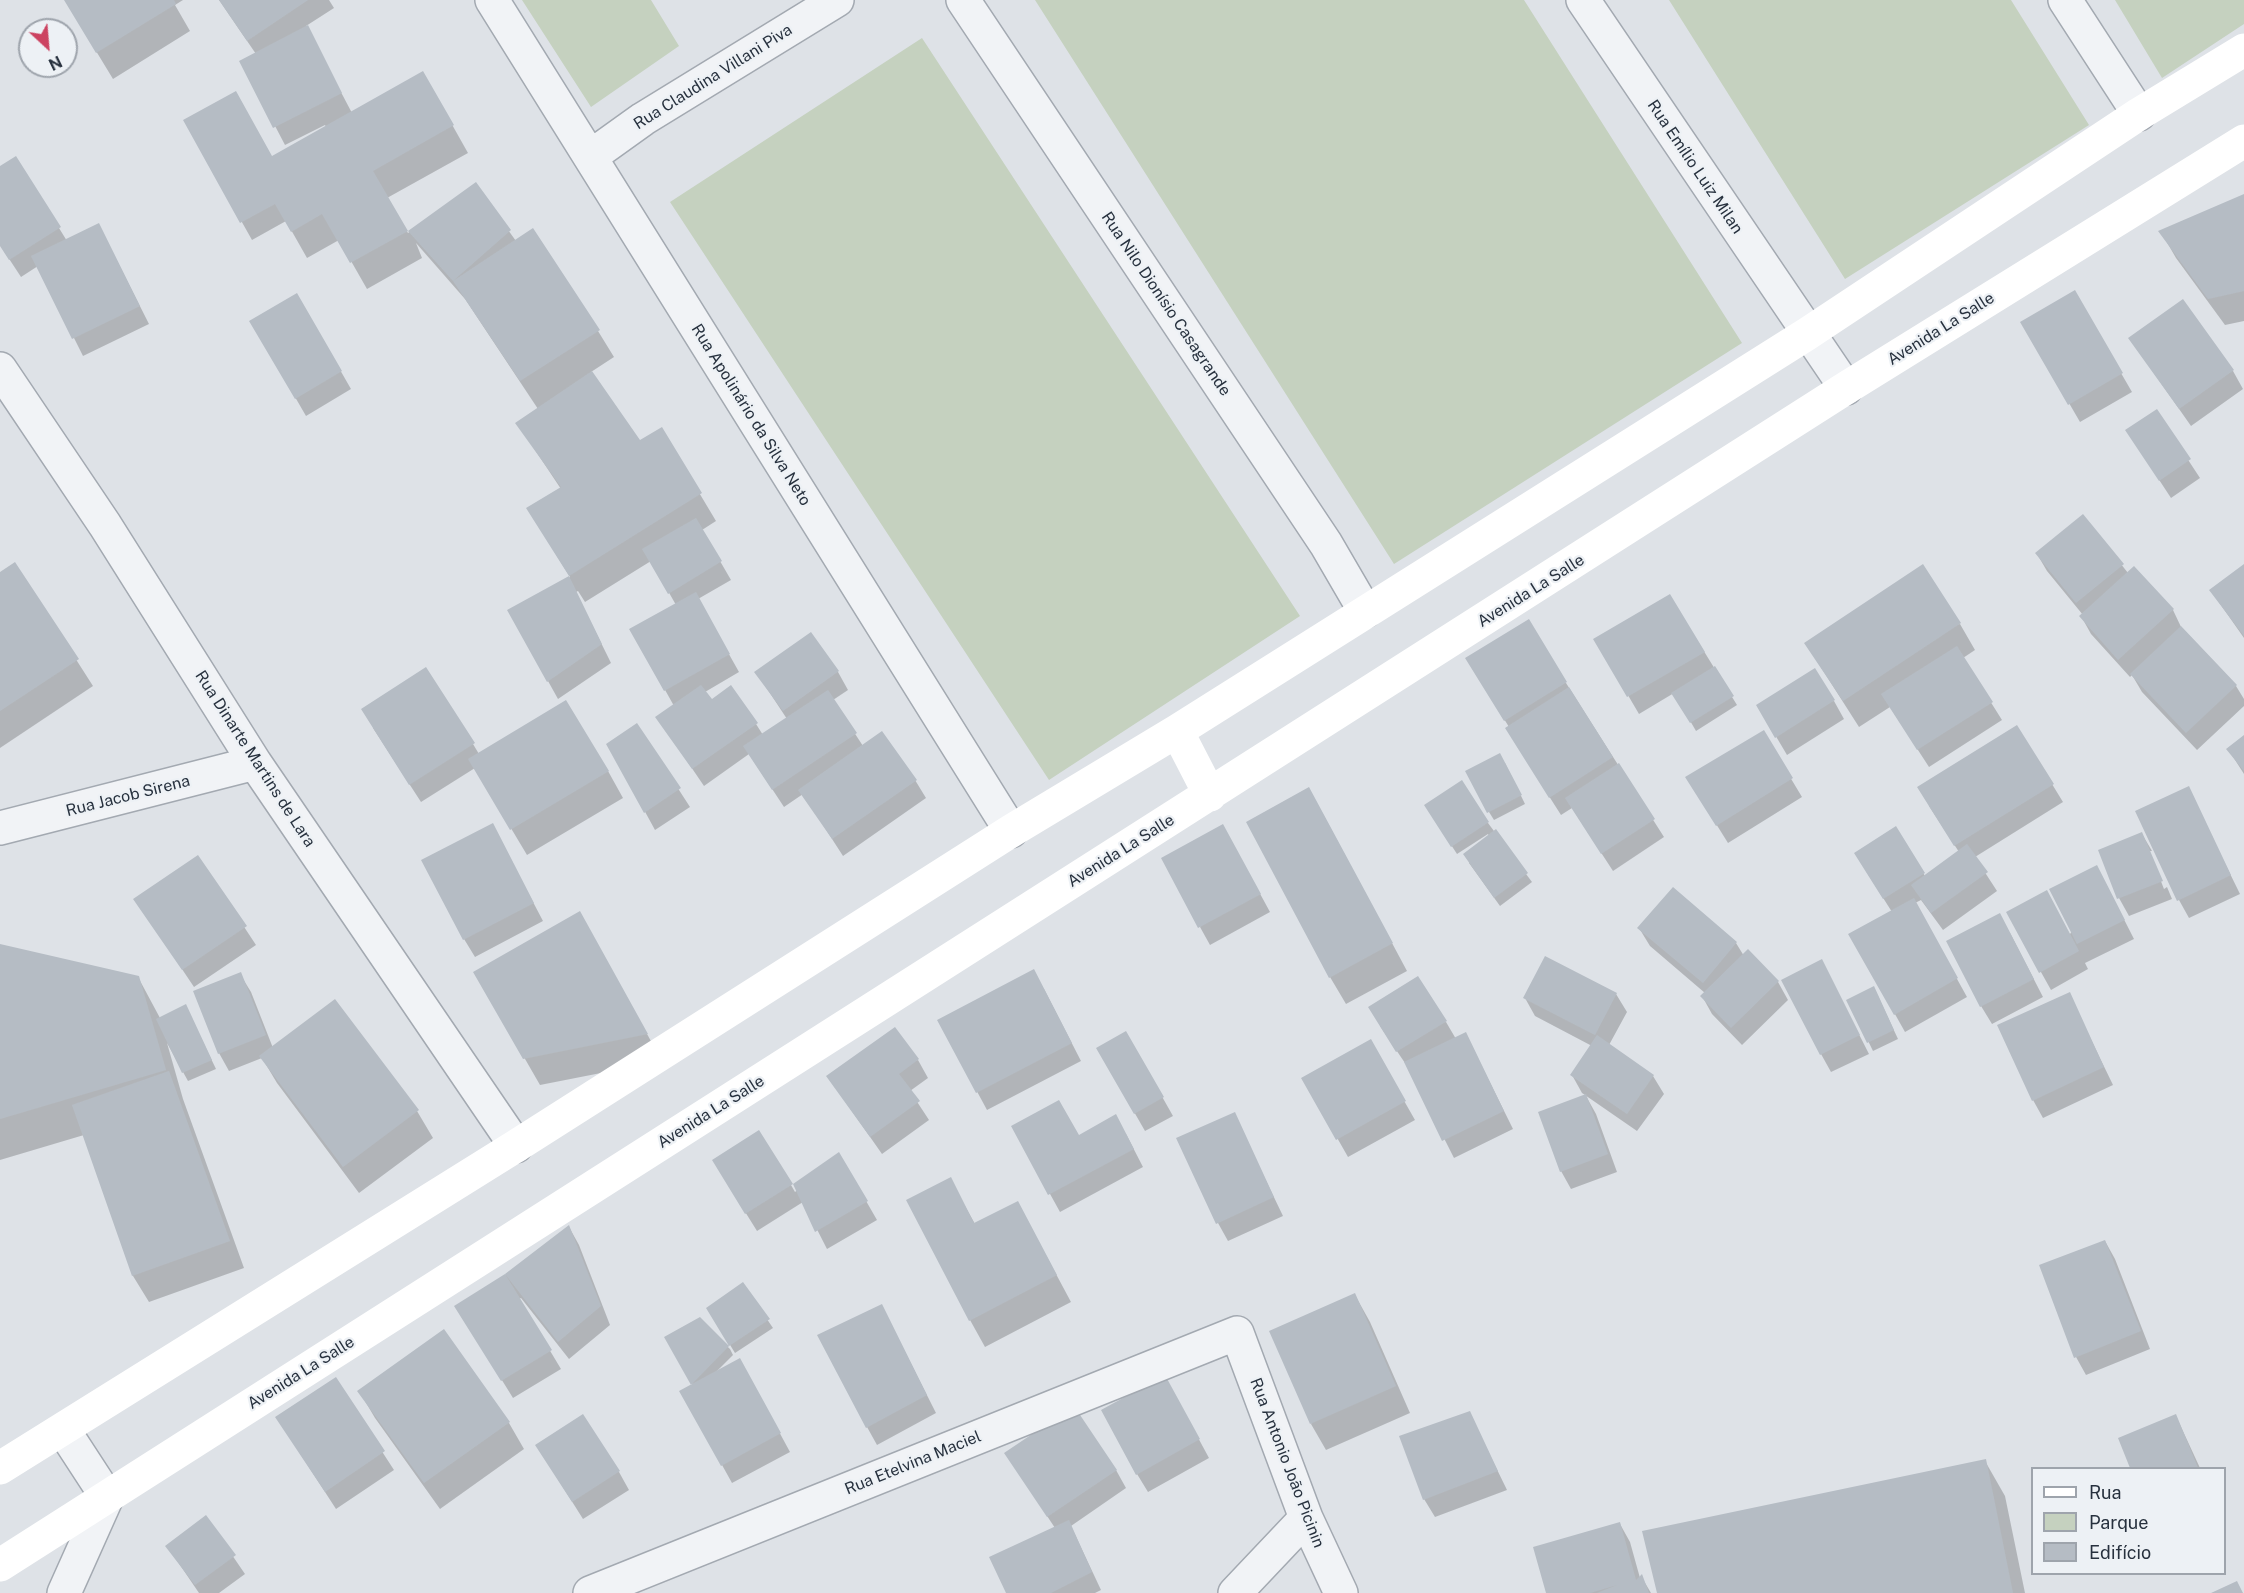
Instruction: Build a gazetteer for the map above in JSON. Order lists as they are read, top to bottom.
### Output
{
  "streets": {
    "main road": ["Avenida La Salle"],
    "street": [
      "Rua Claudina Villani Piva",
      "Rua Emílio Luiz Milan",
      "Rua Nilo Dionísio Casagrande",
      "Rua Apolinário da Silva Neto",
      "Rua Dinarte Martins de Lara",
      "Rua Jacob Sirena",
      "Rua Etelvina Maciel",
      "Rua Antonio João Picinin"
    ]
  },
  "crossings": [
    ["Rua Claudina Villani Piva", "Rua Apolinário da Silva Neto"],
    ["Rua Emílio Luiz Milan", "Avenida La Salle"],
    ["Rua Dinarte Martins de Lara", "Rua Jacob Sirena"],
    ["Rua Etelvina Maciel", "Rua Antonio João Picinin"]
  ],
  "legend": ["Rua", "Parque", "Edifício"],
  "north": "bottom right"
}
